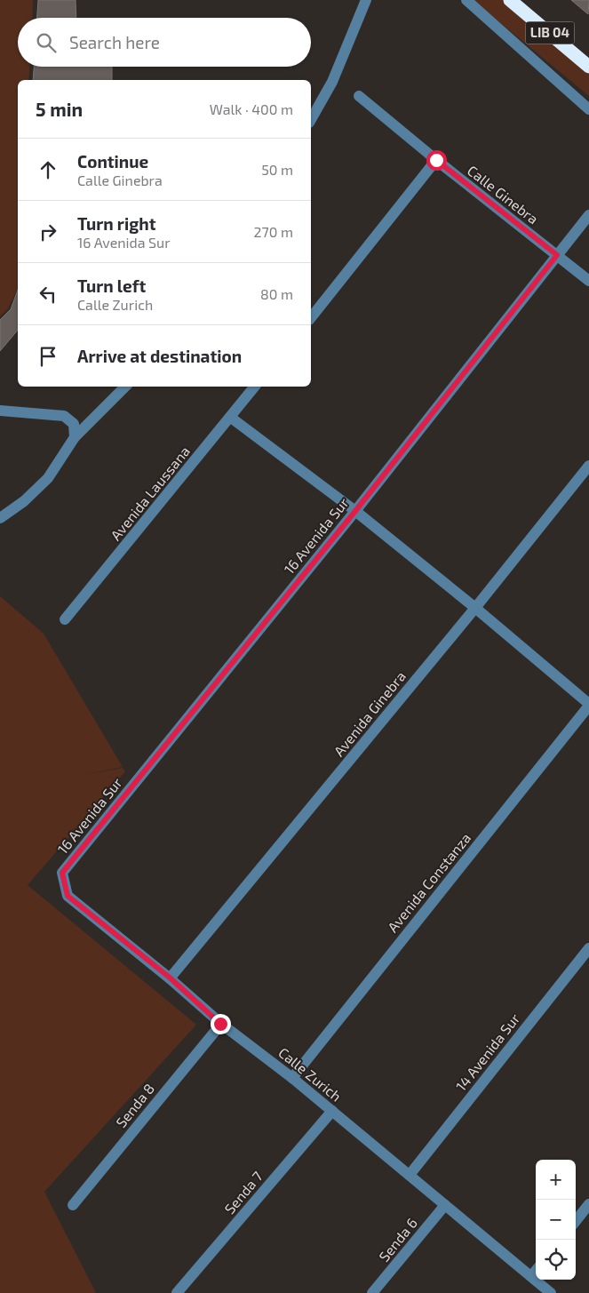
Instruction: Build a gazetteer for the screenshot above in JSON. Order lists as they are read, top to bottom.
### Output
{
  "streets": {
    "highway": ["LIB 04"],
    "street": [
      "Calle Ginebra",
      "Avenida Laussana",
      "16 Avenida Sur",
      "Avenida Ginebra",
      "Avenida Constanza",
      "14 Avenida Sur",
      "Calle Zurich",
      "Senda 8",
      "Senda 7",
      "Senda 6"
    ]
  },
  "crossings": [
    ["Calle Ginebra", "16 Avenida Sur"],
    ["16 Avenida Sur", "Calle Zurich"],
    ["Avenida Ginebra", "Calle Zurich"],
    ["Avenida Constanza", "Calle Zurich"],
    ["14 Avenida Sur", "Calle Zurich"],
    ["Calle Zurich", "Senda 8"],
    ["Calle Zurich", "Senda 7"],
    ["Calle Zurich", "Senda 6"]
  ],
  "page": {
    "search": "Search here",
    "heading": ["5 min", "Walk · 400 m"],
    "list": [
      ["Continue", "Calle Ginebra", "50 m"],
      ["Turn right", "16 Avenida Sur", "270 m"],
      ["Turn left", "Calle Zurich", "80 m"],
      "Arrive at destination"
    ],
    "map_buttons": ["+", "−"]
  }
}
